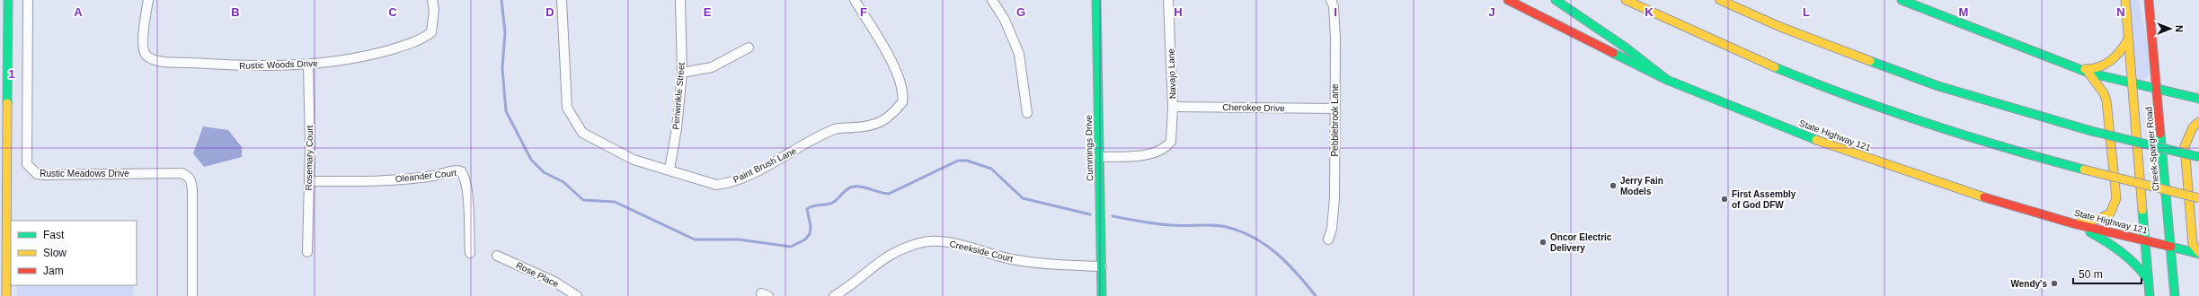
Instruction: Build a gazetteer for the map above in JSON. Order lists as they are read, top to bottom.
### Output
{
  "streets": {
    "main road": ["State Highway 121", "Cummings Drive", "Cheek-Sparger Road"],
    "street": [
      "Rustic Woods Drive",
      "Navajo Lane",
      "Periwinkle Street",
      "Cherokee Drive",
      "Pebblebrook Lane",
      "Rosemary Court",
      "Paint Brush Lane",
      "Rustic Meadows Drive",
      "Oleander Court",
      "Creekside Court",
      "Rose Place"
    ]
  },
  "crossings": [
    ["Rustic Woods Drive", "Rosemary Court"],
    ["Navajo Lane", "Cherokee Drive"],
    ["Navajo Lane", "Cummings Drive"],
    ["Periwinkle Street", "Paint Brush Lane"],
    ["Cherokee Drive", "Pebblebrook Lane"],
    ["State Highway 121", "Cheek-Sparger Road"],
    ["Cummings Drive", "Creekside Court"],
    ["Rosemary Court", "Oleander Court"]
  ],
  "places": [
    "Jerry Fain Models",
    "First Assembly of God DFW",
    "Oncor Electric Delivery",
    "Wendy's"
  ],
  "legend": ["Fast", "Slow", "Jam"],
  "scale_bar": "50 m",
  "north": "right",
  "grid": {
    "columns": [
      "A",
      "B",
      "C",
      "D",
      "E",
      "F",
      "G",
      "H",
      "I",
      "J",
      "K",
      "L",
      "M",
      "N"
    ],
    "rows": ["1"]
  }
}
